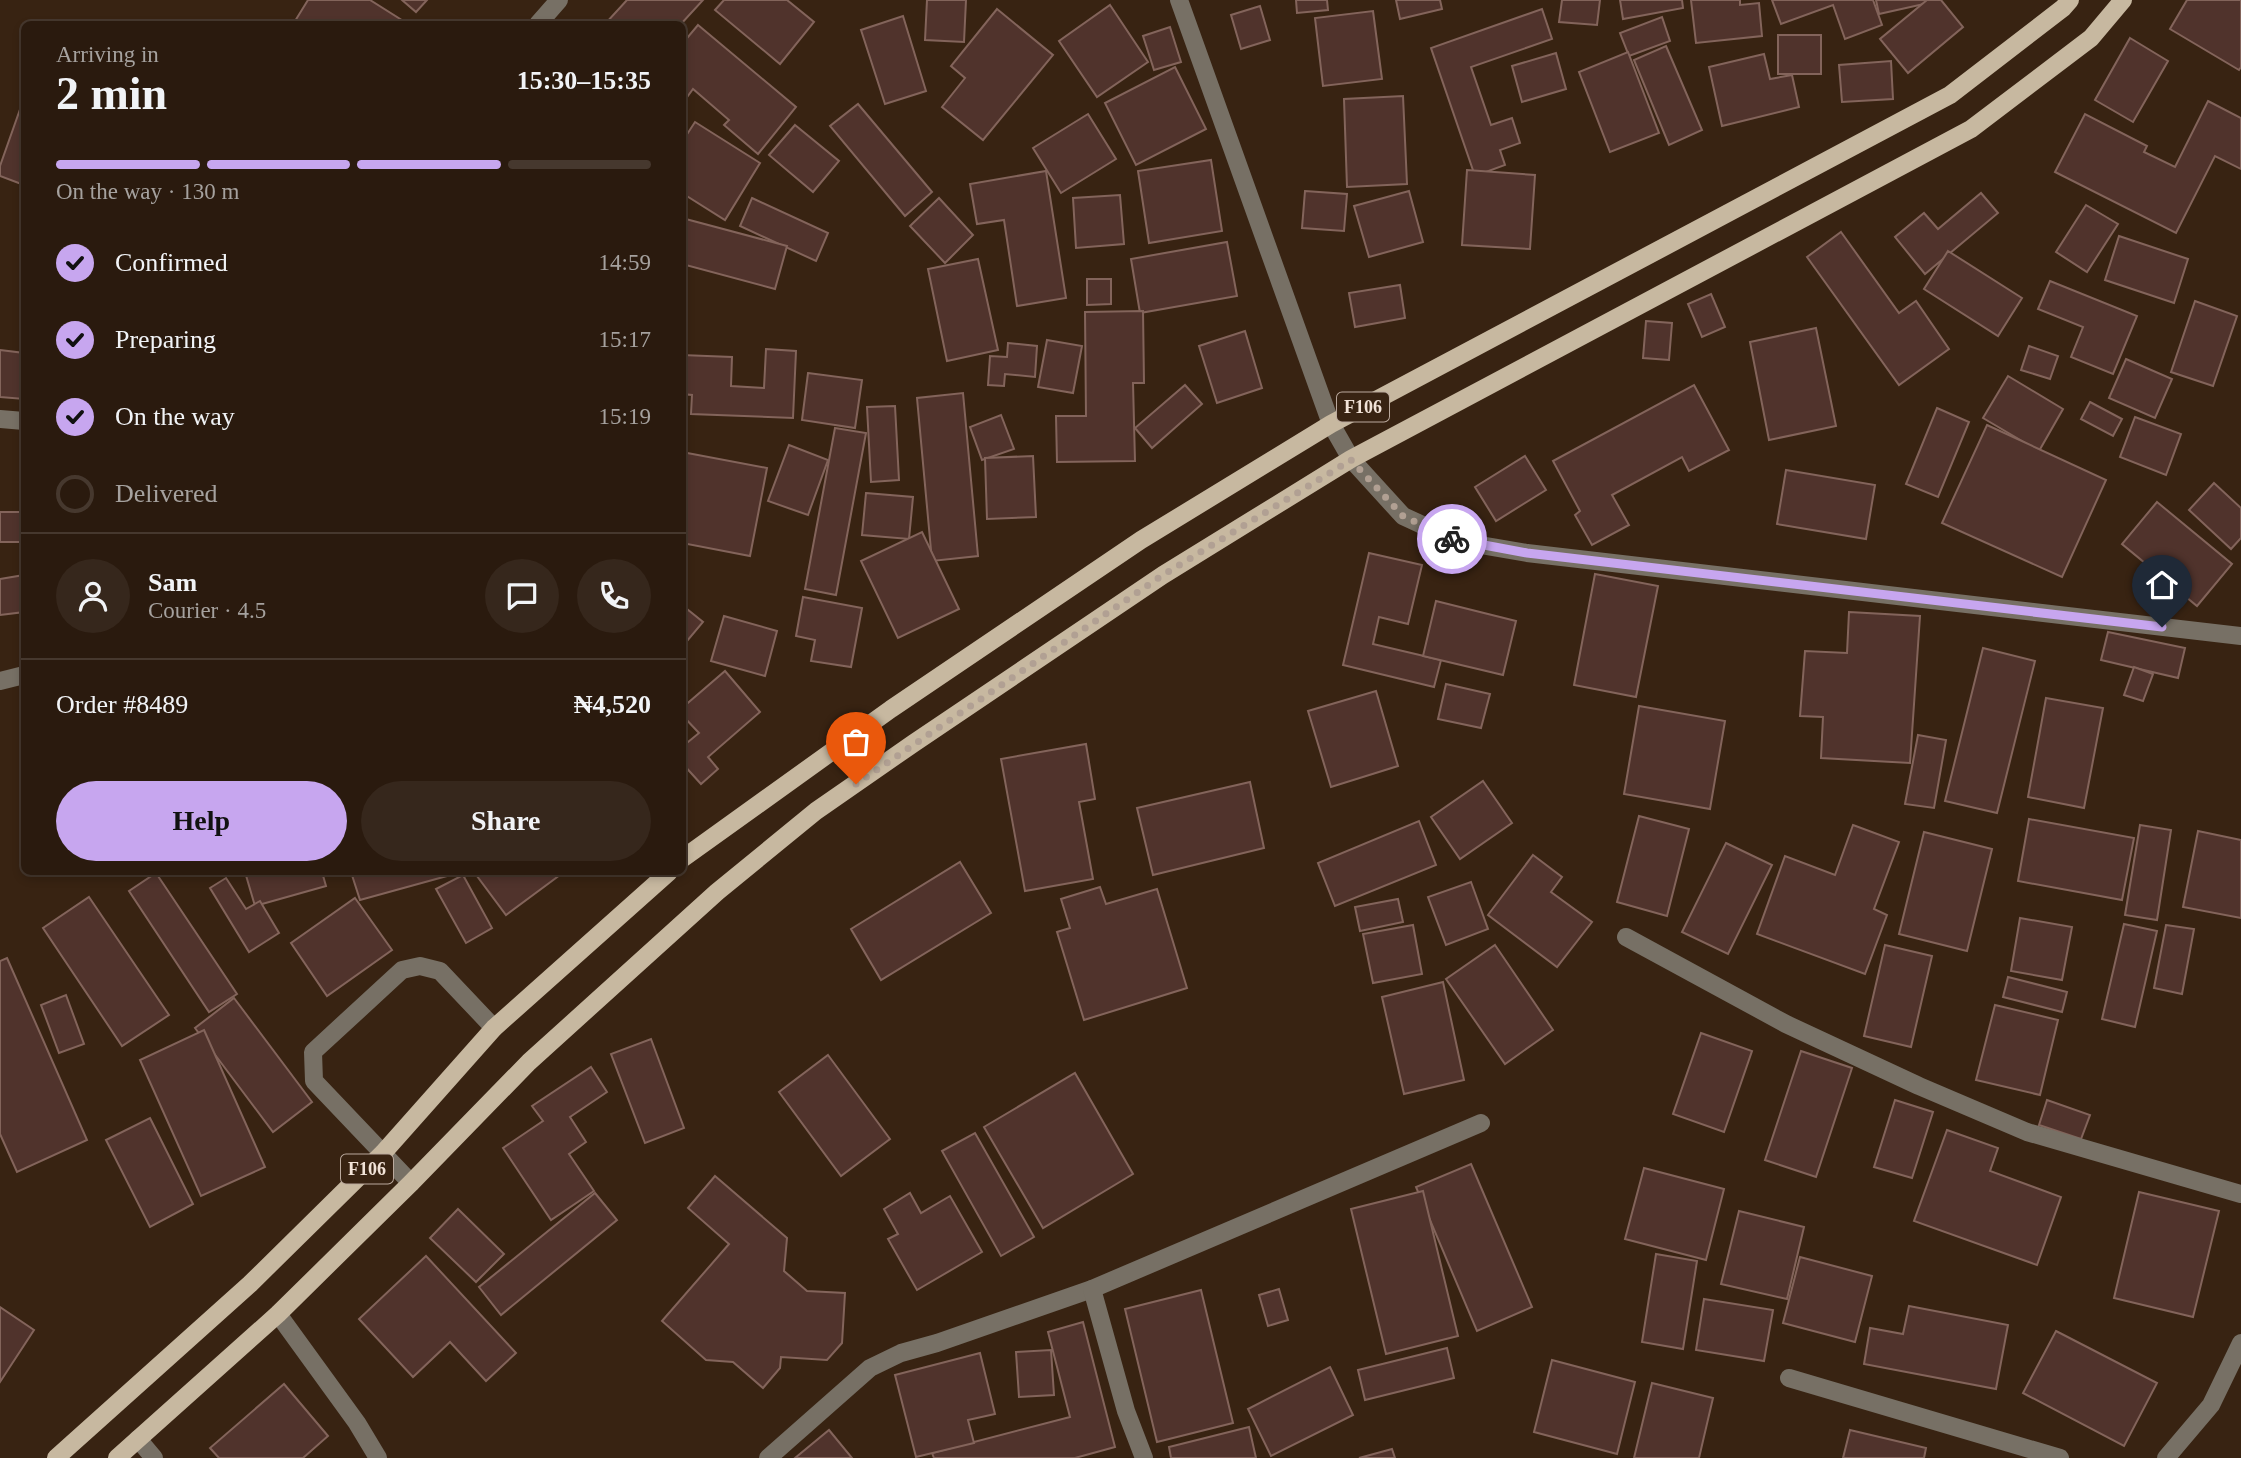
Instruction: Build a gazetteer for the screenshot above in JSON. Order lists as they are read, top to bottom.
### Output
{
  "streets": {
    "main road": ["F106"]
  },
  "page": {
    "heading": ["2 min", "Arriving in", "15:30–15:35"],
    "panel": [
      "Sam",
      "Courier · 4.5",
      "Order #8489",
      "₦4,520"
    ],
    "bar": "On the way · 130 m",
    "list": [
      ["Confirmed", "14:59"],
      ["Preparing", "15:17"],
      ["On the way", "15:19"],
      "Delivered"
    ],
    "buttons": ["Help", "Share"]
  }
}
